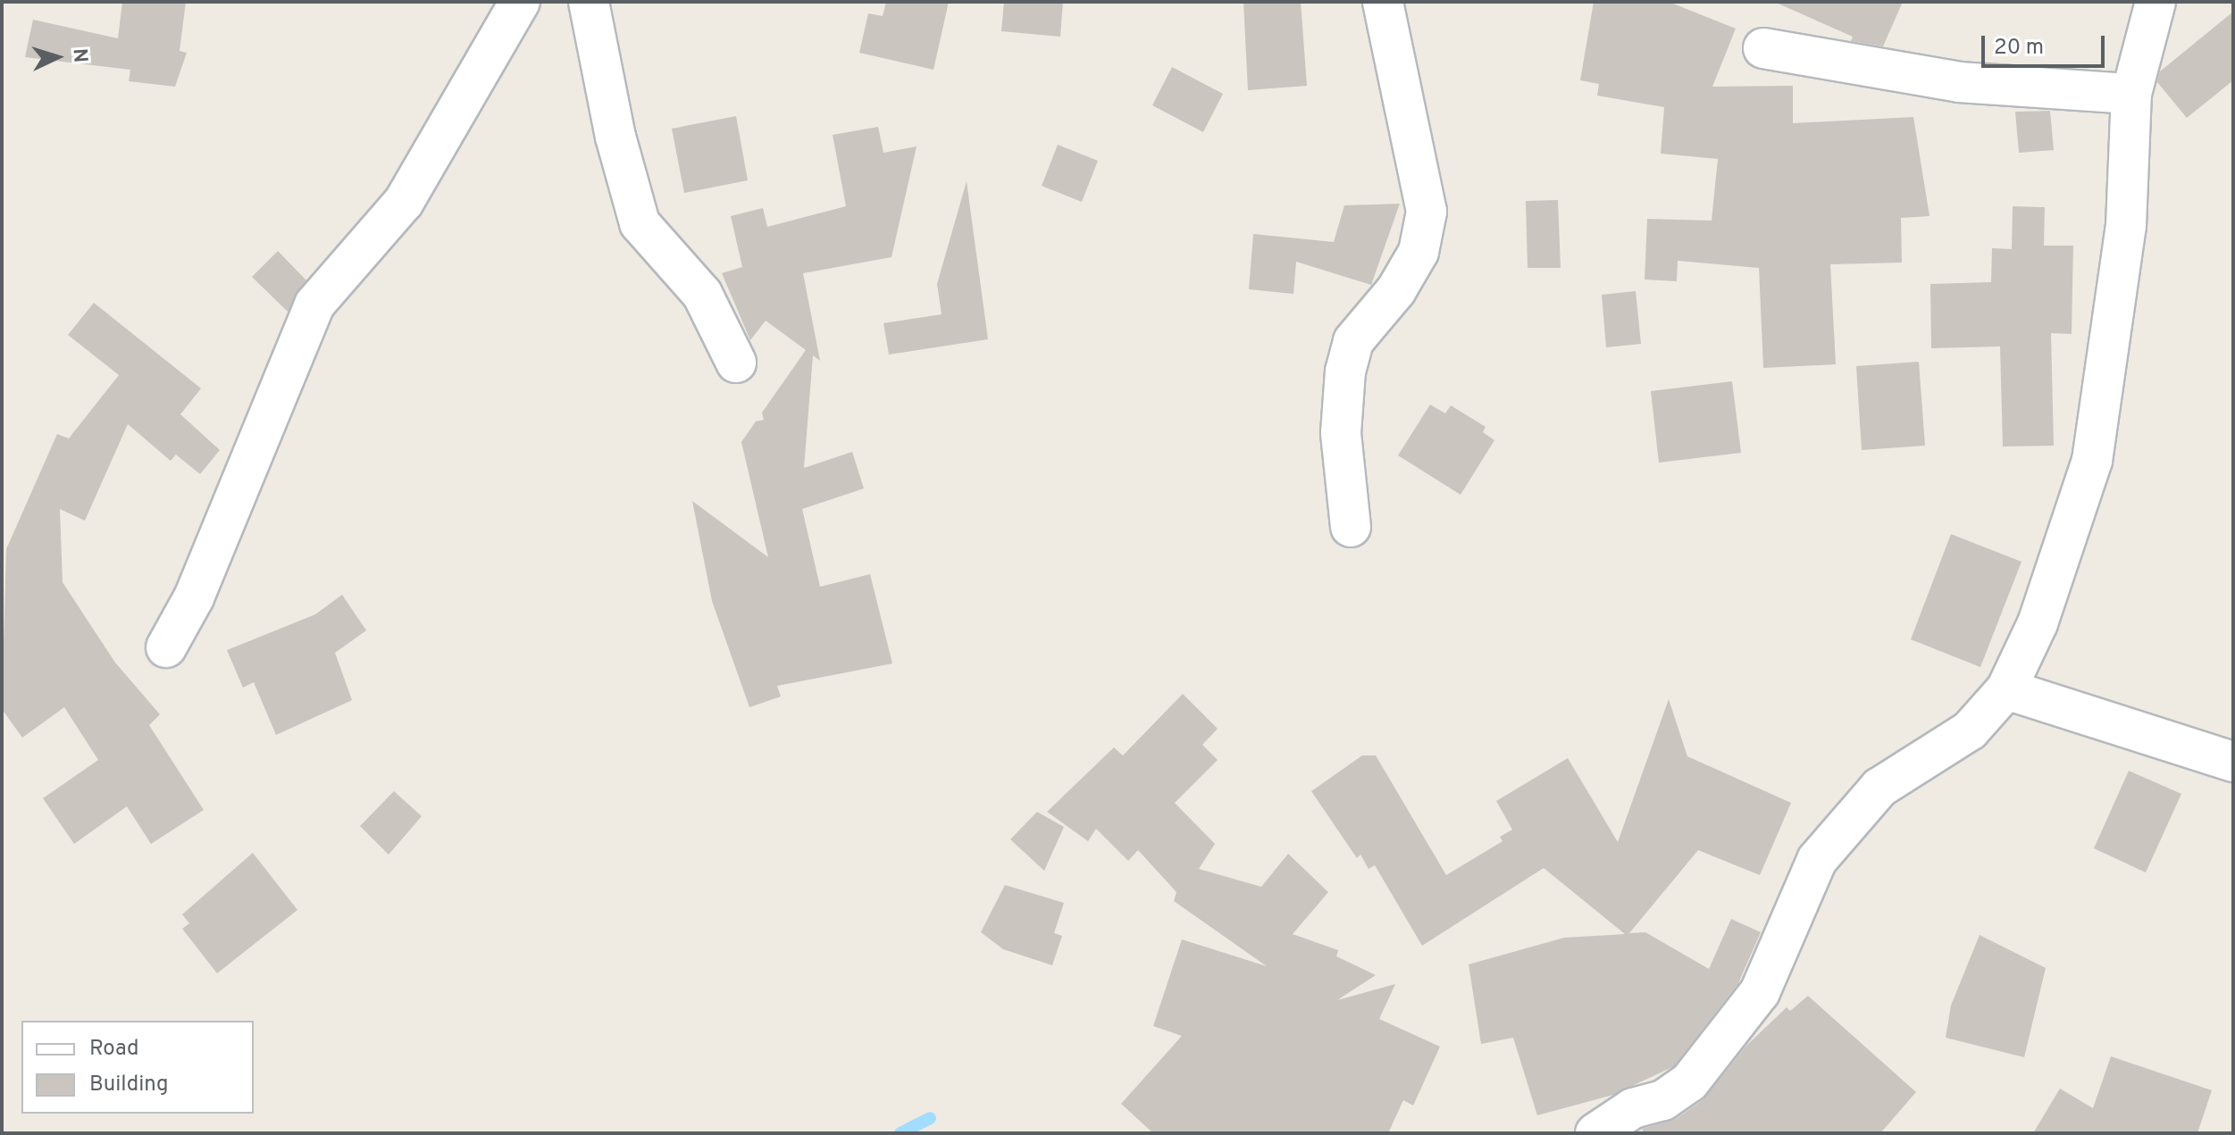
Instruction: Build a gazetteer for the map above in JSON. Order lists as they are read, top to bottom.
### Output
{
  "legend": ["Road", "Building"],
  "scale_bar": "20 m",
  "north": "right"
}
